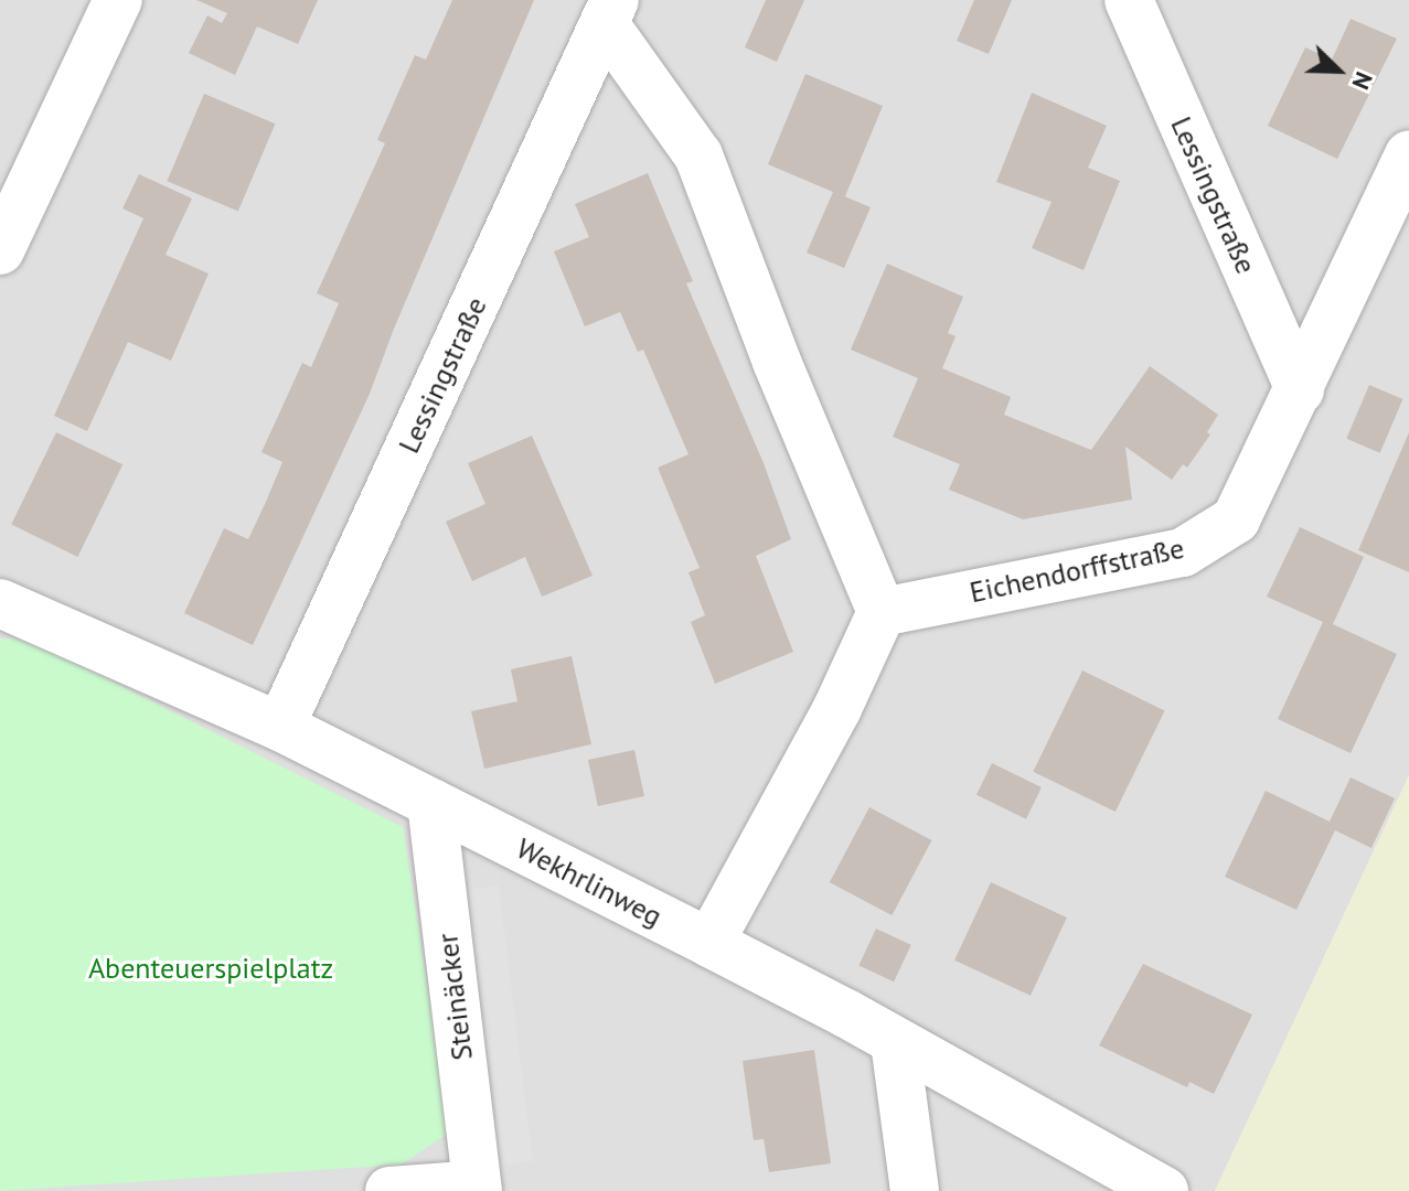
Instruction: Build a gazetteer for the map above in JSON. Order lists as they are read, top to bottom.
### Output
{
  "streets": {
    "street": [
      "Lessingstraße",
      "Eichendorffstraße",
      "Wekhrlinweg",
      "Steinäcker"
    ]
  },
  "crossings": [
    ["Lessingstraße", "Eichendorffstraße"],
    ["Lessingstraße", "Wekhrlinweg"],
    ["Wekhrlinweg", "Steinäcker"]
  ],
  "parks": ["Abenteuerspielplatz"],
  "north": "bottom right"
}
